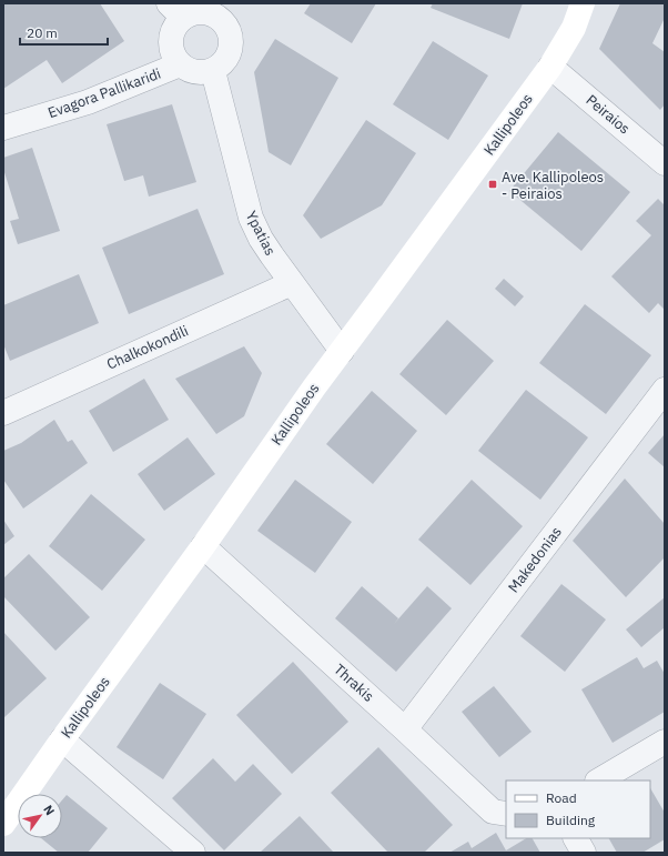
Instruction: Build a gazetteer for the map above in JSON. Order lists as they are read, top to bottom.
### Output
{
  "streets": {
    "main road": ["Kallipoleos"],
    "street": [
      "Evagora Pallikaridi",
      "Peiraios",
      "Ypatias",
      "Chalkokondili",
      "Makedonias",
      "Thrakis"
    ]
  },
  "crossings": [
    ["Evagora Pallikaridi", "Ypatias"],
    ["Peiraios", "Kallipoleos"],
    ["Kallipoleos", "Ypatias"],
    ["Kallipoleos", "Thrakis"],
    ["Ypatias", "Chalkokondili"],
    ["Makedonias", "Thrakis"]
  ],
  "places": {
    "transit": ["Ave. Kallipoleos - Peiraios"]
  },
  "legend": ["Road", "Building"],
  "scale_bar": "20 m",
  "north": "top right"
}
